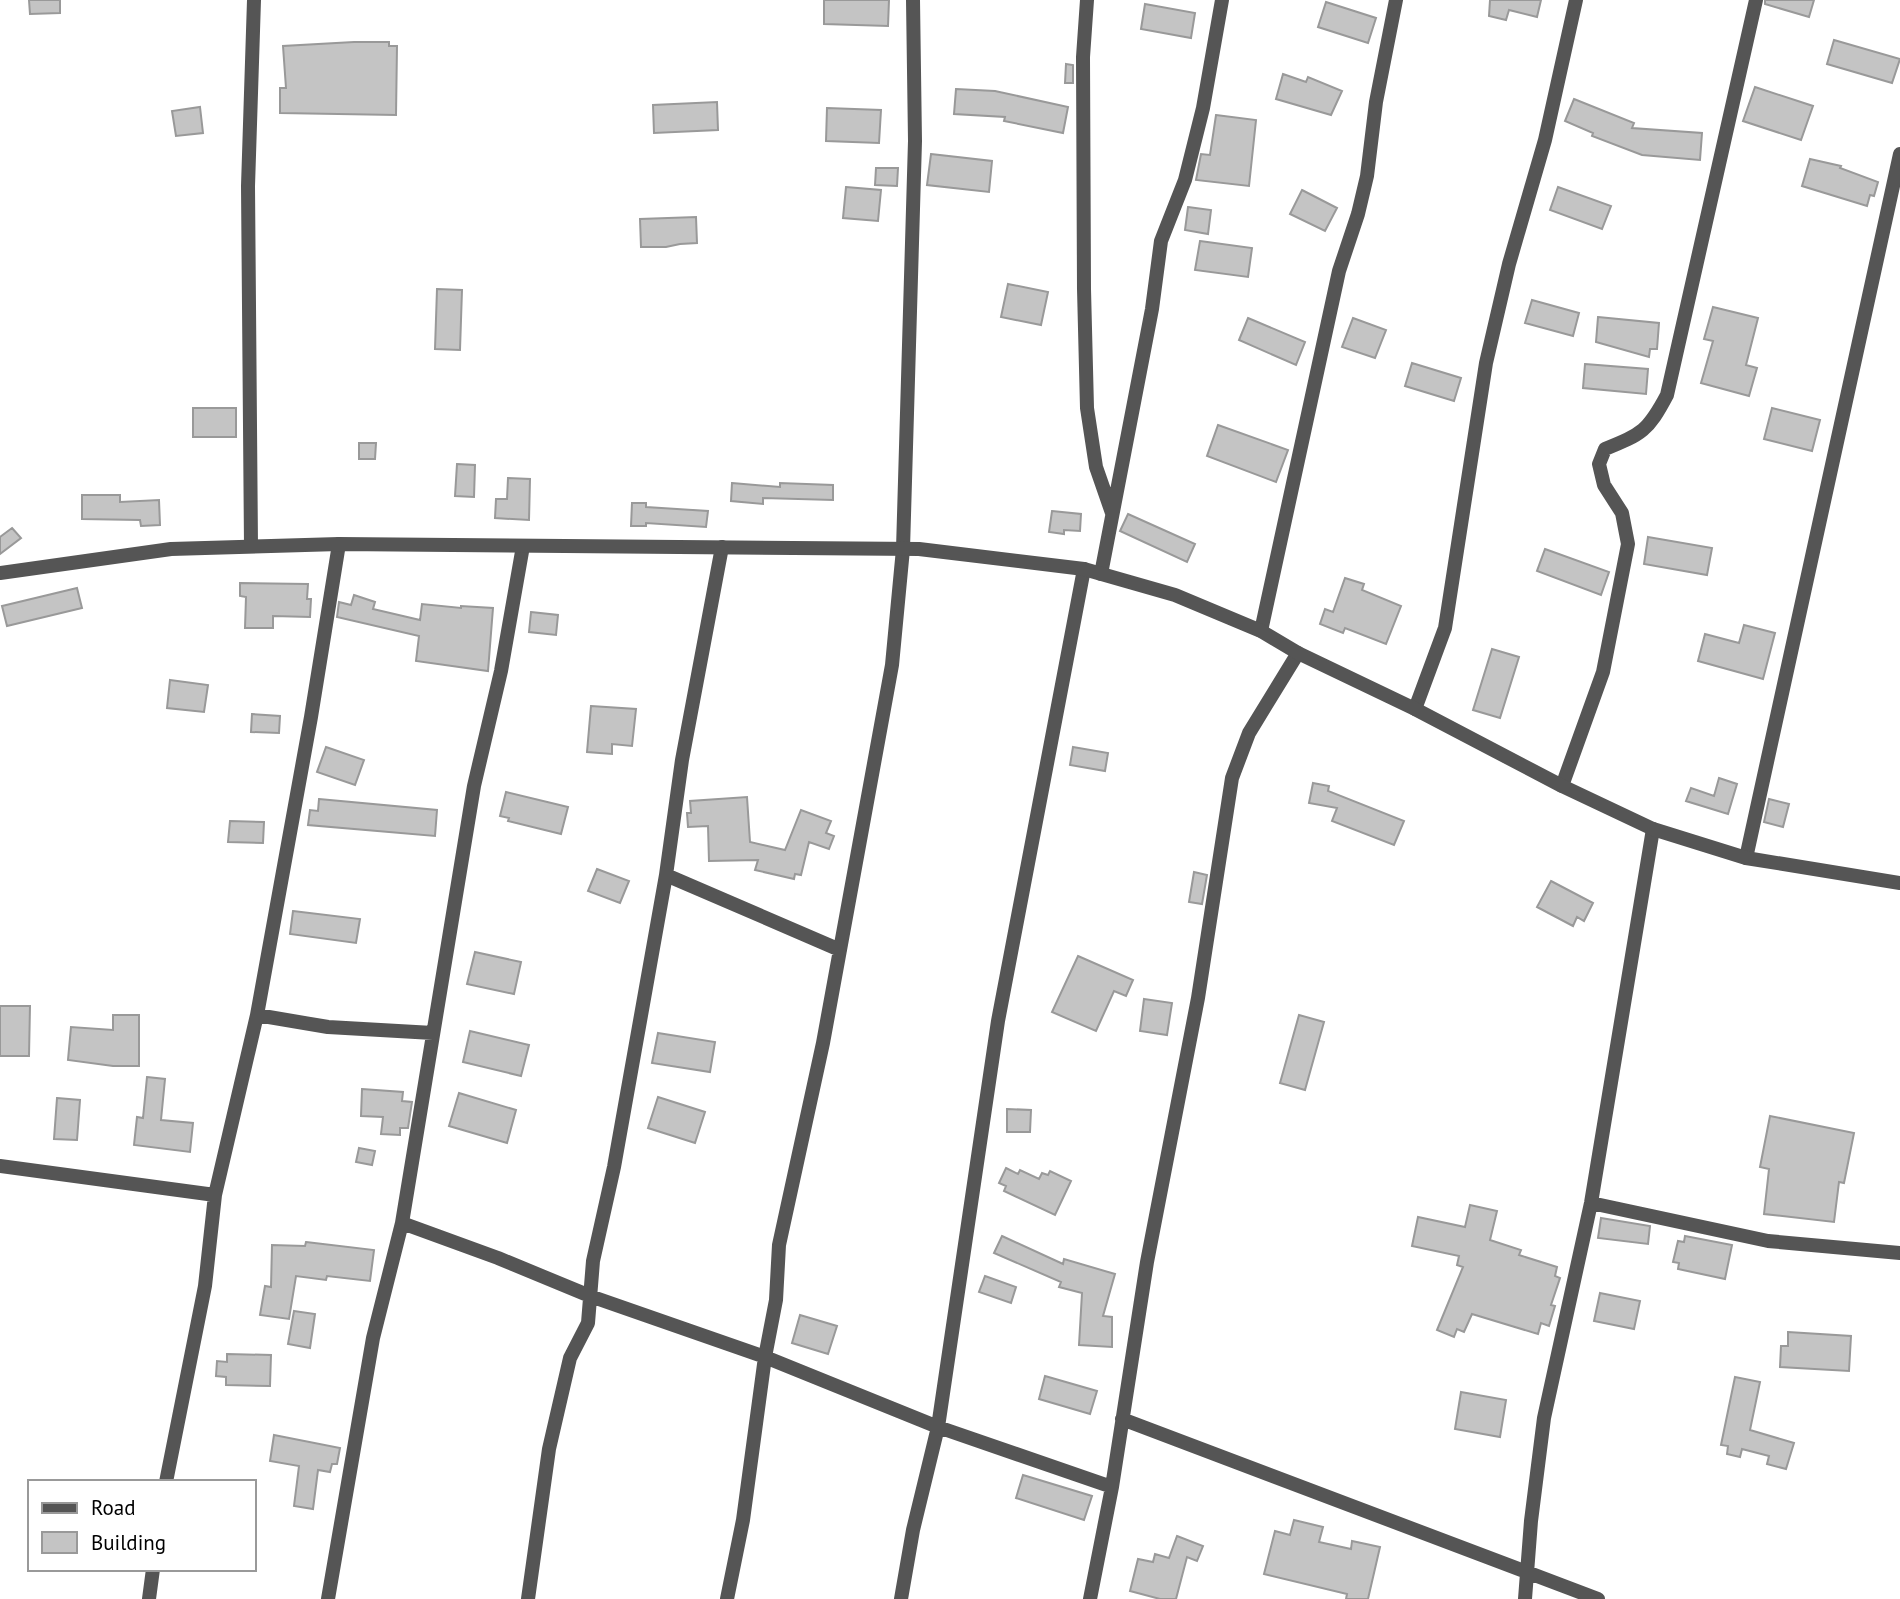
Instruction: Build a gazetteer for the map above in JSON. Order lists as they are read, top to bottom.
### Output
{
  "legend": ["Road", "Building"]
}
